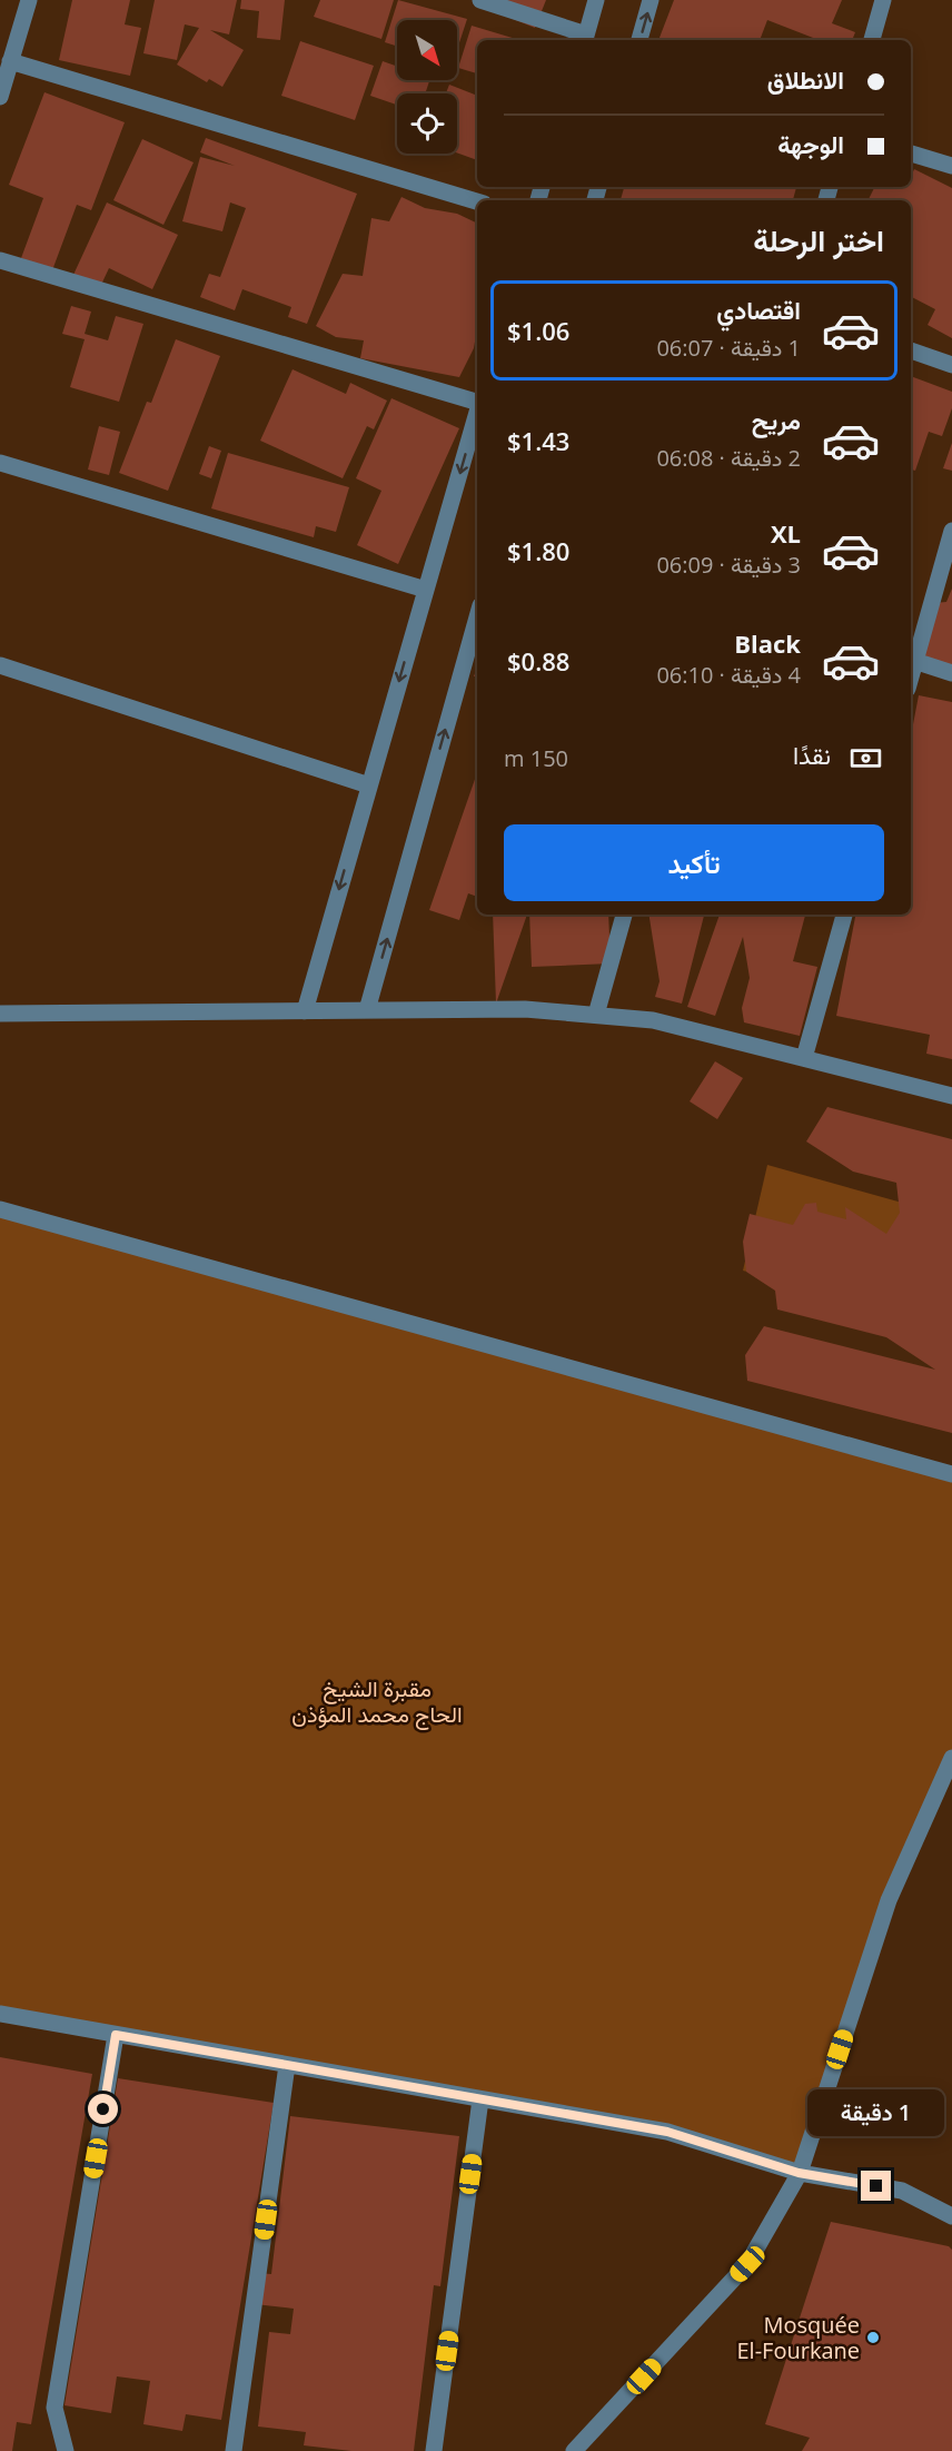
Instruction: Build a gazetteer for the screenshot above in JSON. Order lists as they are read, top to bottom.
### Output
{
  "parks": ["مقبرة الشيخ الحاج محمد المؤذن"],
  "places": ["Mosquée El-Fourkane"],
  "north": "bottom right",
  "page": {
    "banner": ["الانطلاق", "الوجهة"],
    "heading": "اختر الرحلة",
    "list": [
      {
        "name": "اقتصادي",
        "note": "1 دقيقة · 06:07",
        "value": "$1.06"
      },
      {
        "name": "مريح",
        "note": "2 دقيقة · 06:08",
        "value": "$1.43"
      },
      {
        "name": "XL",
        "note": "3 دقيقة · 06:09",
        "value": "$1.80"
      },
      {
        "name": "Black",
        "note": "4 دقيقة · 06:10",
        "value": "$0.88"
      }
    ],
    "pay": ["نقدًا", "150 m"],
    "buttons": "تأكيد",
    "bubble": "1 دقيقة"
  }
}
